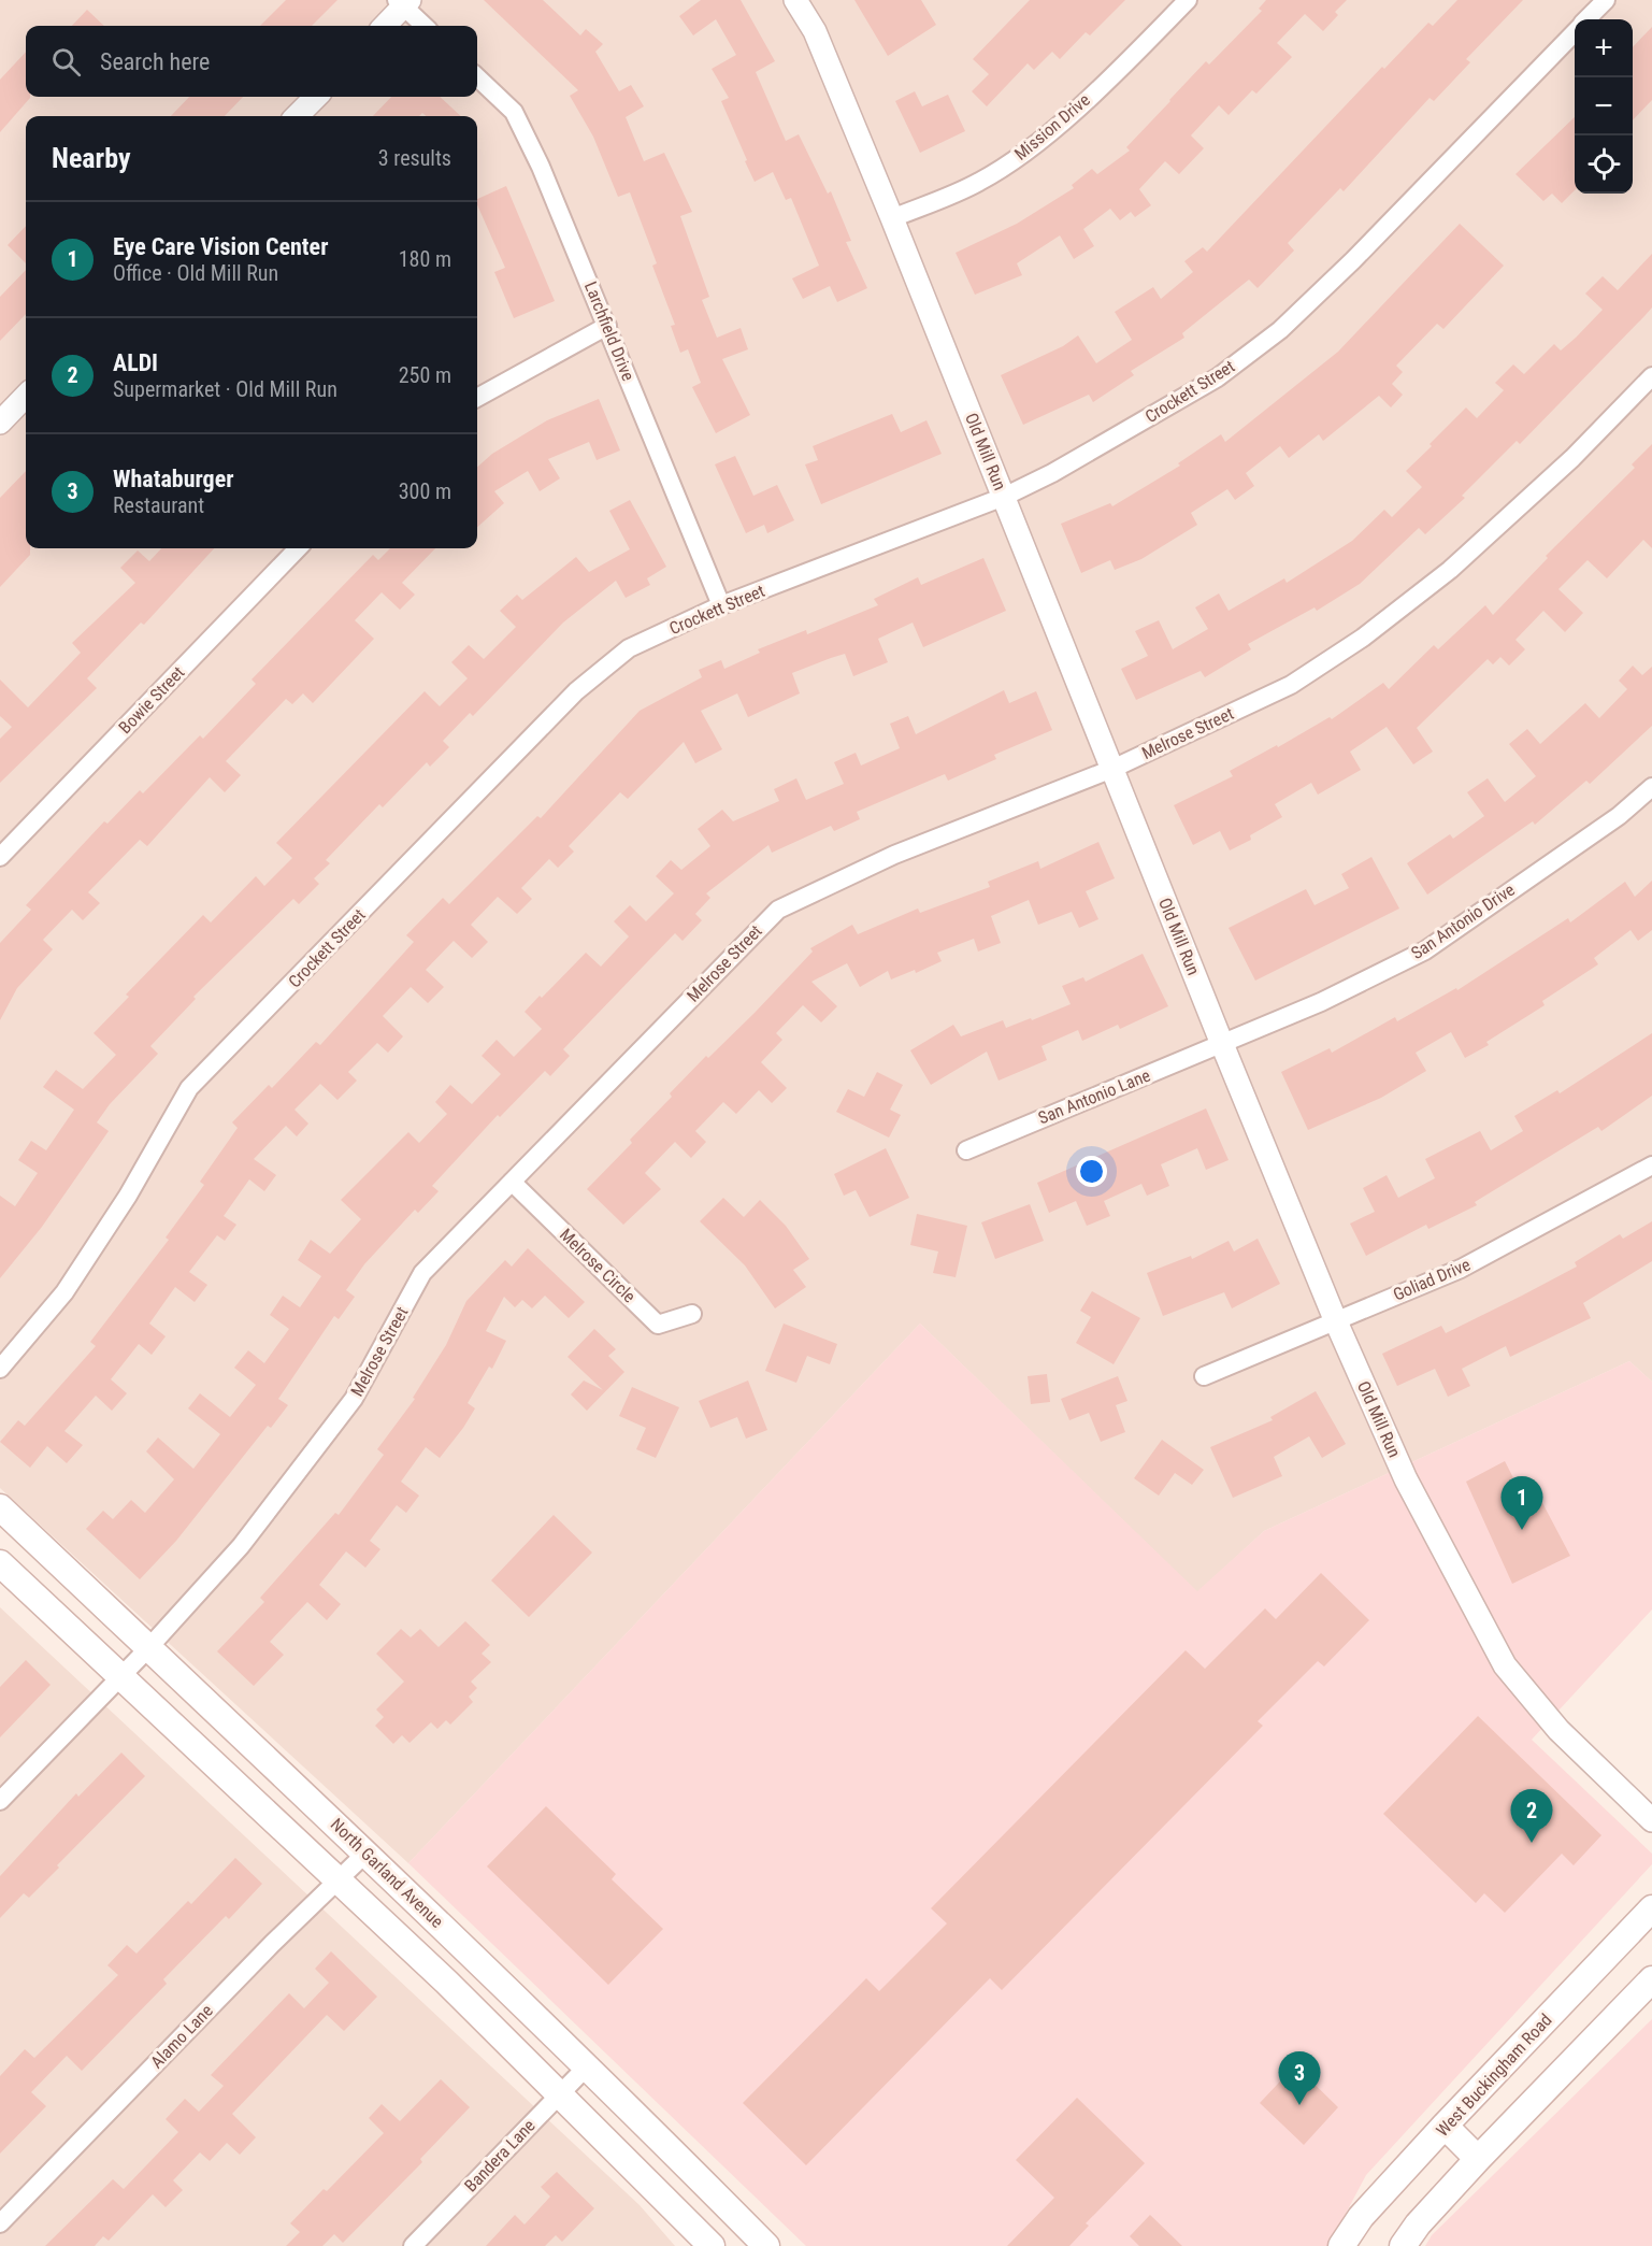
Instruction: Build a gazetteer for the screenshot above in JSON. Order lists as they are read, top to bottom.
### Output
{
  "streets": {
    "main road": ["North Garland Avenue", "West Buckingham Road"],
    "street": [
      "Mission Drive",
      "Larchfield Drive",
      "Crockett Street",
      "Old Mill Run",
      "Bowie Street",
      "Melrose Street",
      "San Antonio Drive",
      "San Antonio Lane",
      "Melrose Circle",
      "Goliad Drive",
      "Alamo Lane",
      "Bandera Lane"
    ]
  },
  "crossings": [
    ["Mission Drive", "Old Mill Run"],
    ["Larchfield Drive", "Crockett Street"],
    ["Crockett Street", "Old Mill Run"],
    ["Old Mill Run", "Melrose Street"],
    ["Old Mill Run", "San Antonio Drive"],
    ["Old Mill Run", "San Antonio Lane"],
    ["Old Mill Run", "Goliad Drive"],
    ["Melrose Street", "Melrose Circle"],
    ["Melrose Street", "North Garland Avenue"],
    ["San Antonio Drive", "San Antonio Lane"],
    ["North Garland Avenue", "Alamo Lane"],
    ["North Garland Avenue", "Bandera Lane"]
  ],
  "page": {
    "map_buttons": ["+", "−"],
    "search": "Search here",
    "heading": ["Nearby", "3 results"],
    "list": [
      {
        "mark": "1",
        "name": "Eye Care Vision Center",
        "note": "Office · Old Mill Run",
        "value": "180 m"
      },
      {
        "mark": "2",
        "name": "ALDI",
        "note": "Supermarket · Old Mill Run",
        "value": "250 m"
      },
      {
        "mark": "3",
        "name": "Whataburger",
        "note": "Restaurant",
        "value": "300 m"
      }
    ],
    "pins": ["1", "2", "3"]
  }
}
